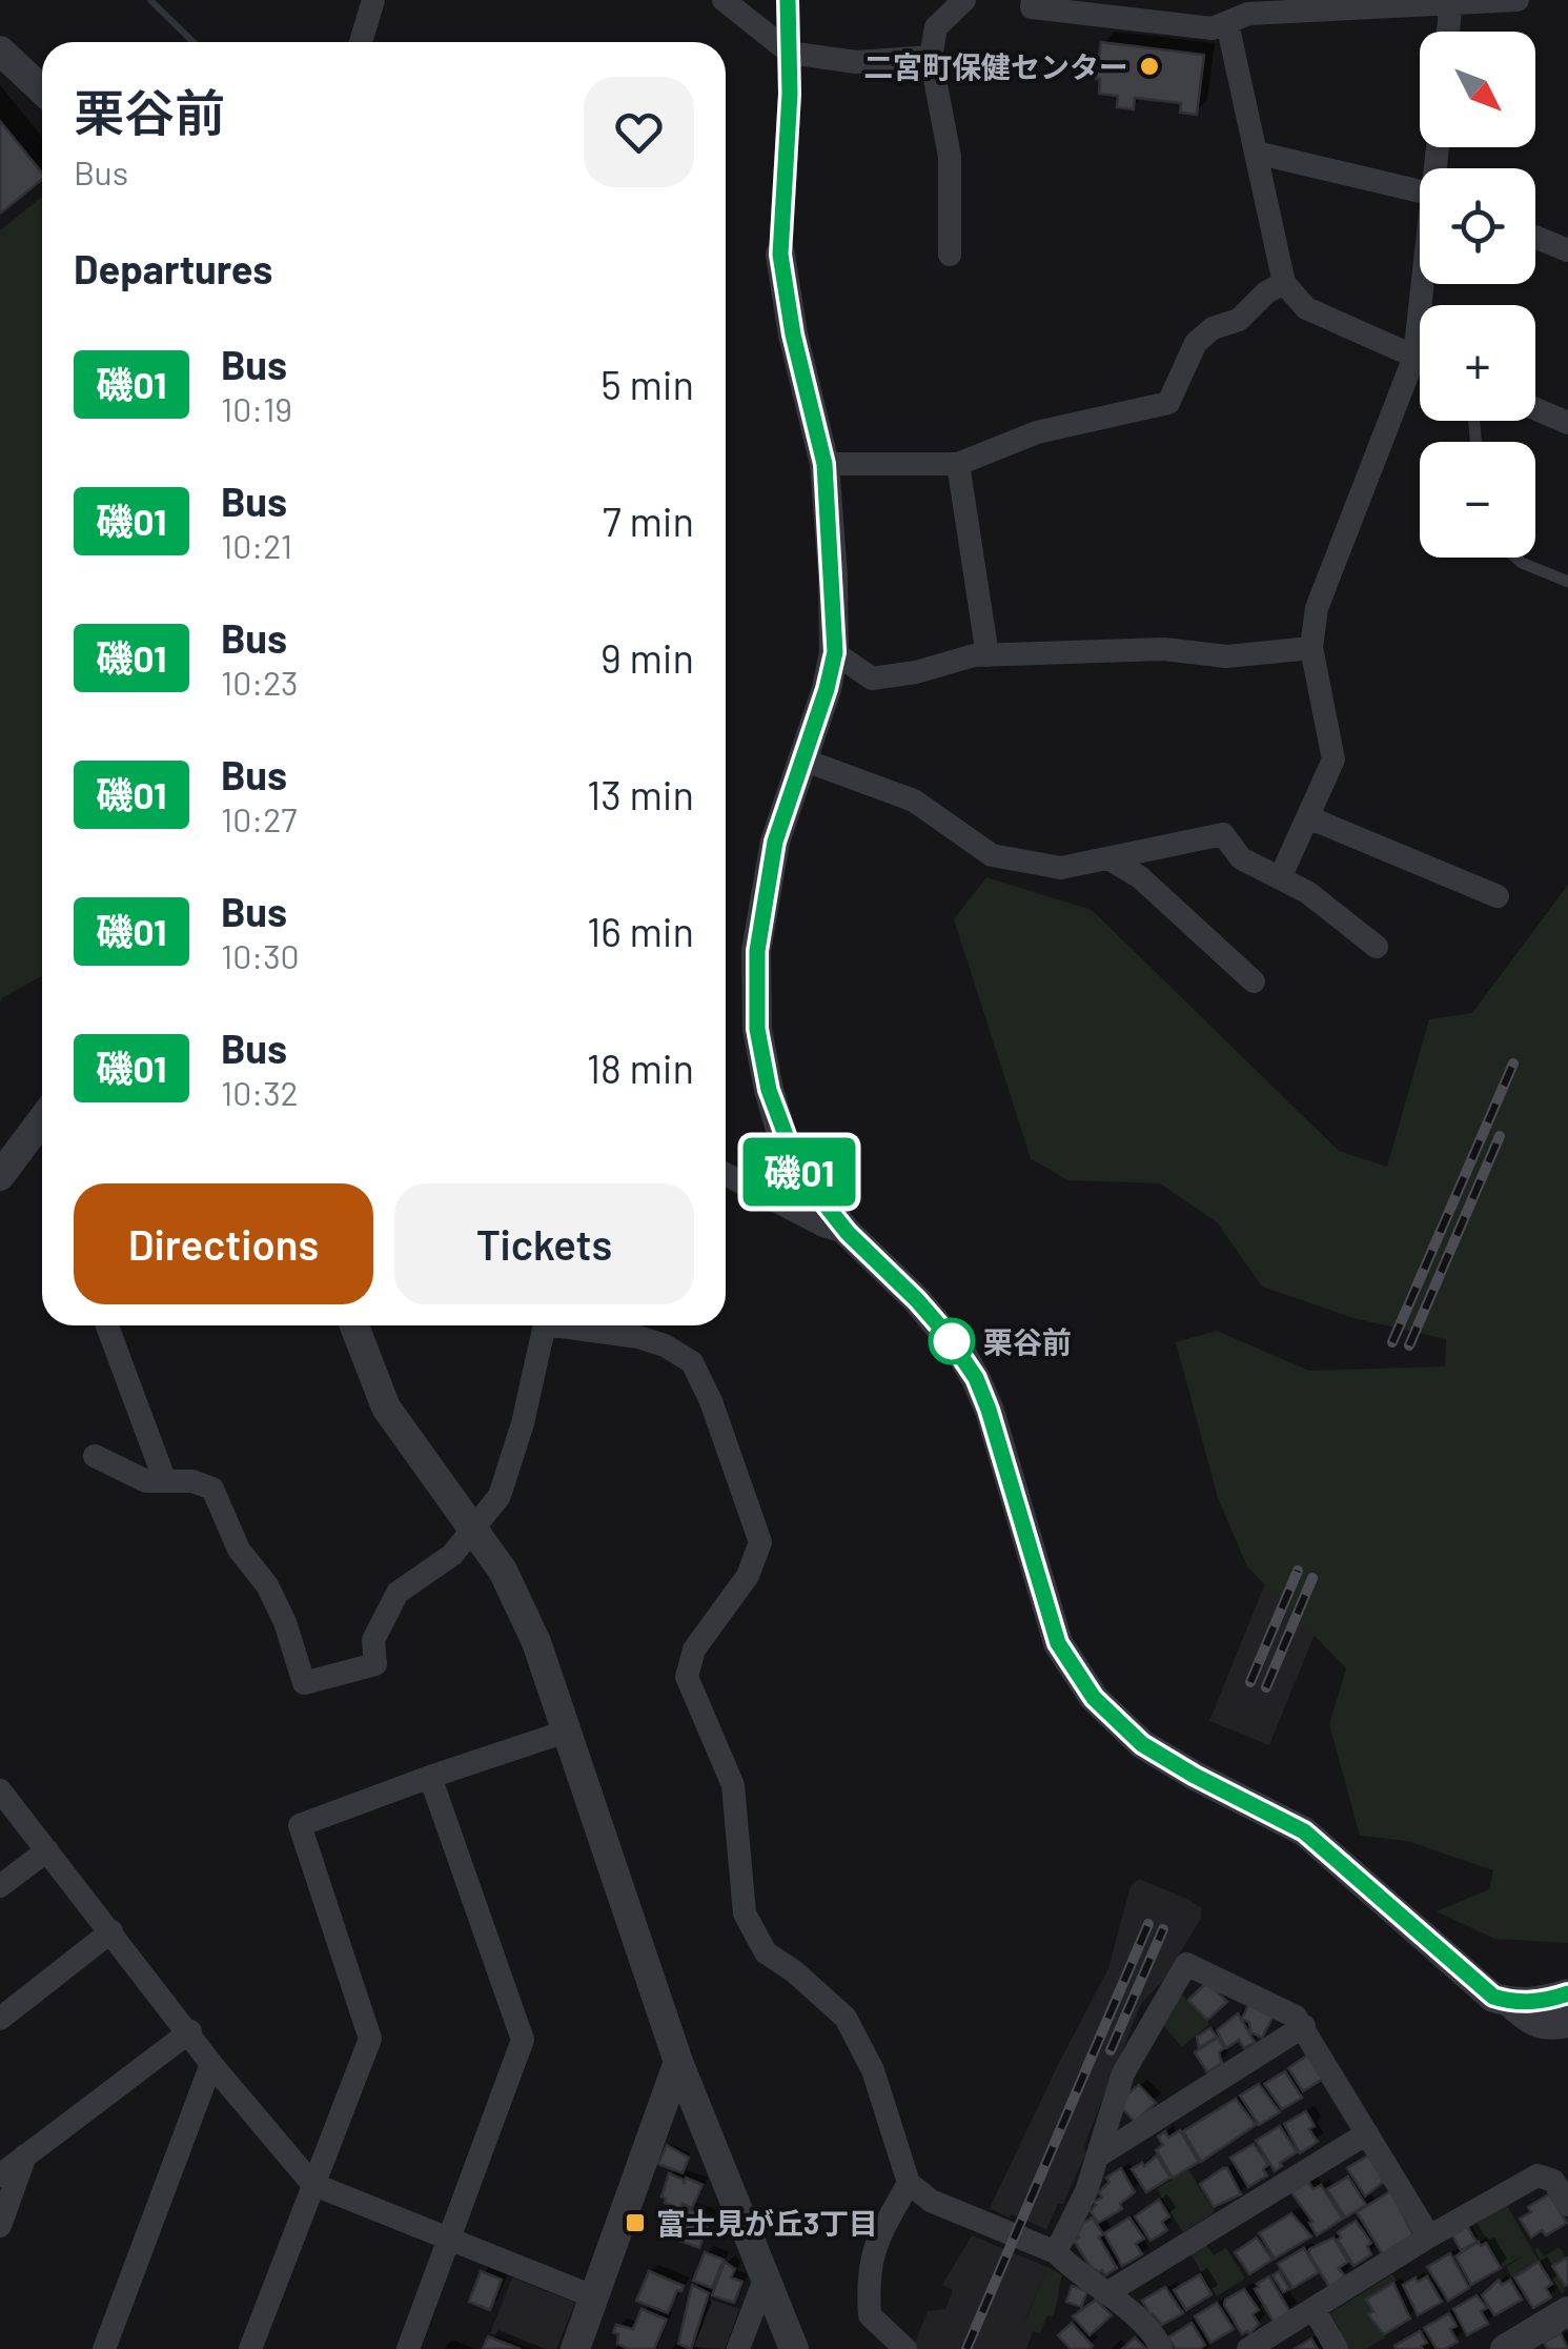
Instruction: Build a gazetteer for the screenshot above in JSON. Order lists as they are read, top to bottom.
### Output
{
  "places": {
    "other": ["二宮町保健センター", "栗谷前"],
    "transit": ["富士見が丘3丁目"]
  },
  "lines": ["bus line 磯01"],
  "north": "bottom right",
  "page": {
    "on_map": "磯01",
    "map_buttons": ["+", "−"],
    "heading": [
      ["栗谷前", "Bus"],
      "Departures"
    ],
    "list": [
      {
        "mark": "磯01",
        "name": "Bus",
        "note": "10:19",
        "value": "5 min"
      },
      {
        "mark": "磯01",
        "name": "Bus",
        "note": "10:21",
        "value": "7 min"
      },
      {
        "mark": "磯01",
        "name": "Bus",
        "note": "10:23",
        "value": "9 min"
      },
      {
        "mark": "磯01",
        "name": "Bus",
        "note": "10:27",
        "value": "13 min"
      },
      {
        "mark": "磯01",
        "name": "Bus",
        "note": "10:30",
        "value": "16 min"
      },
      {
        "mark": "磯01",
        "name": "Bus",
        "note": "10:32",
        "value": "18 min"
      }
    ],
    "buttons": ["Directions", "Tickets"]
  }
}
